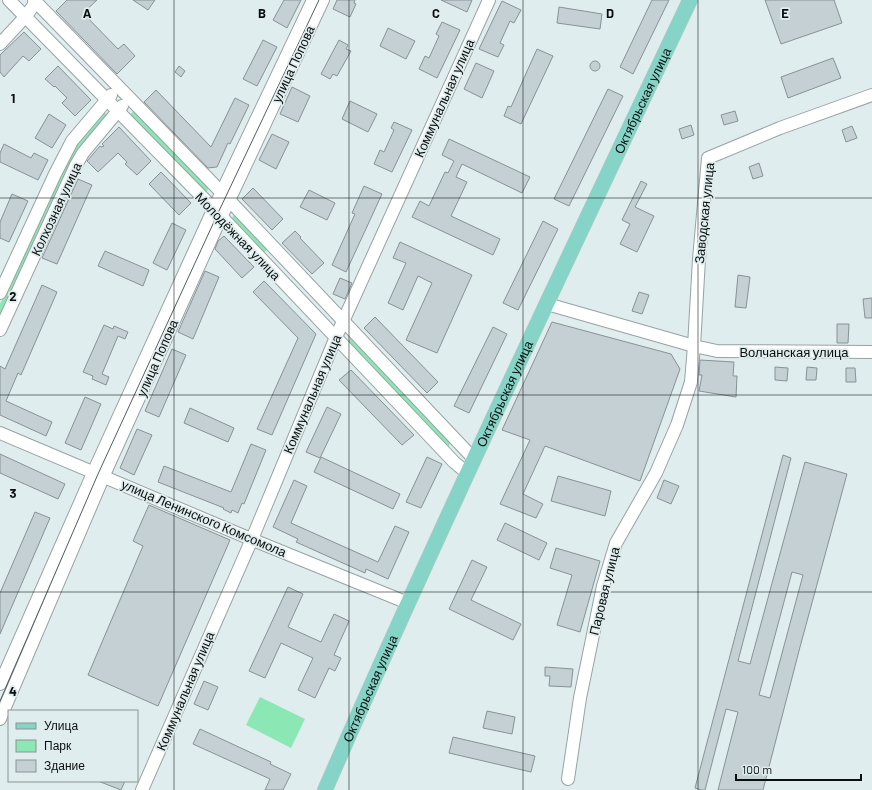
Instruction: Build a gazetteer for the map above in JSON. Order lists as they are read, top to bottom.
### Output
{
  "streets": {
    "main road": ["Октябрьская улица"],
    "street": [
      "улица Попова",
      "Коммунальная улица",
      "Колхозная улица",
      "Заводская улица",
      "Молодёжная улица",
      "Волчанская улица",
      "улица Ленинского Комсомола",
      "Паровая улица"
    ]
  },
  "crossings": [
    ["улица Попова", "Молодёжная улица"],
    ["улица Попова", "улица Ленинского Комсомола"],
    ["Коммунальная улица", "Молодёжная улица"],
    ["Коммунальная улица", "улица Ленинского Комсомола"],
    ["Октябрьская улица", "Молодёжная улица"],
    ["Октябрьская улица", "Волчанская улица"],
    ["Октябрьская улица", "улица Ленинского Комсомола"],
    ["Колхозная улица", "Молодёжная улица"],
    ["Заводская улица", "Волчанская улица"],
    ["Заводская улица", "Паровая улица"],
    ["Волчанская улица", "Паровая улица"]
  ],
  "legend": ["Улица", "Парк", "Здание"],
  "scale_bar": "100 m",
  "grid": {
    "columns": [
      "A",
      "B",
      "C",
      "D",
      "E"
    ],
    "rows": [
      "1",
      "2",
      "3",
      "4"
    ]
  }
}
